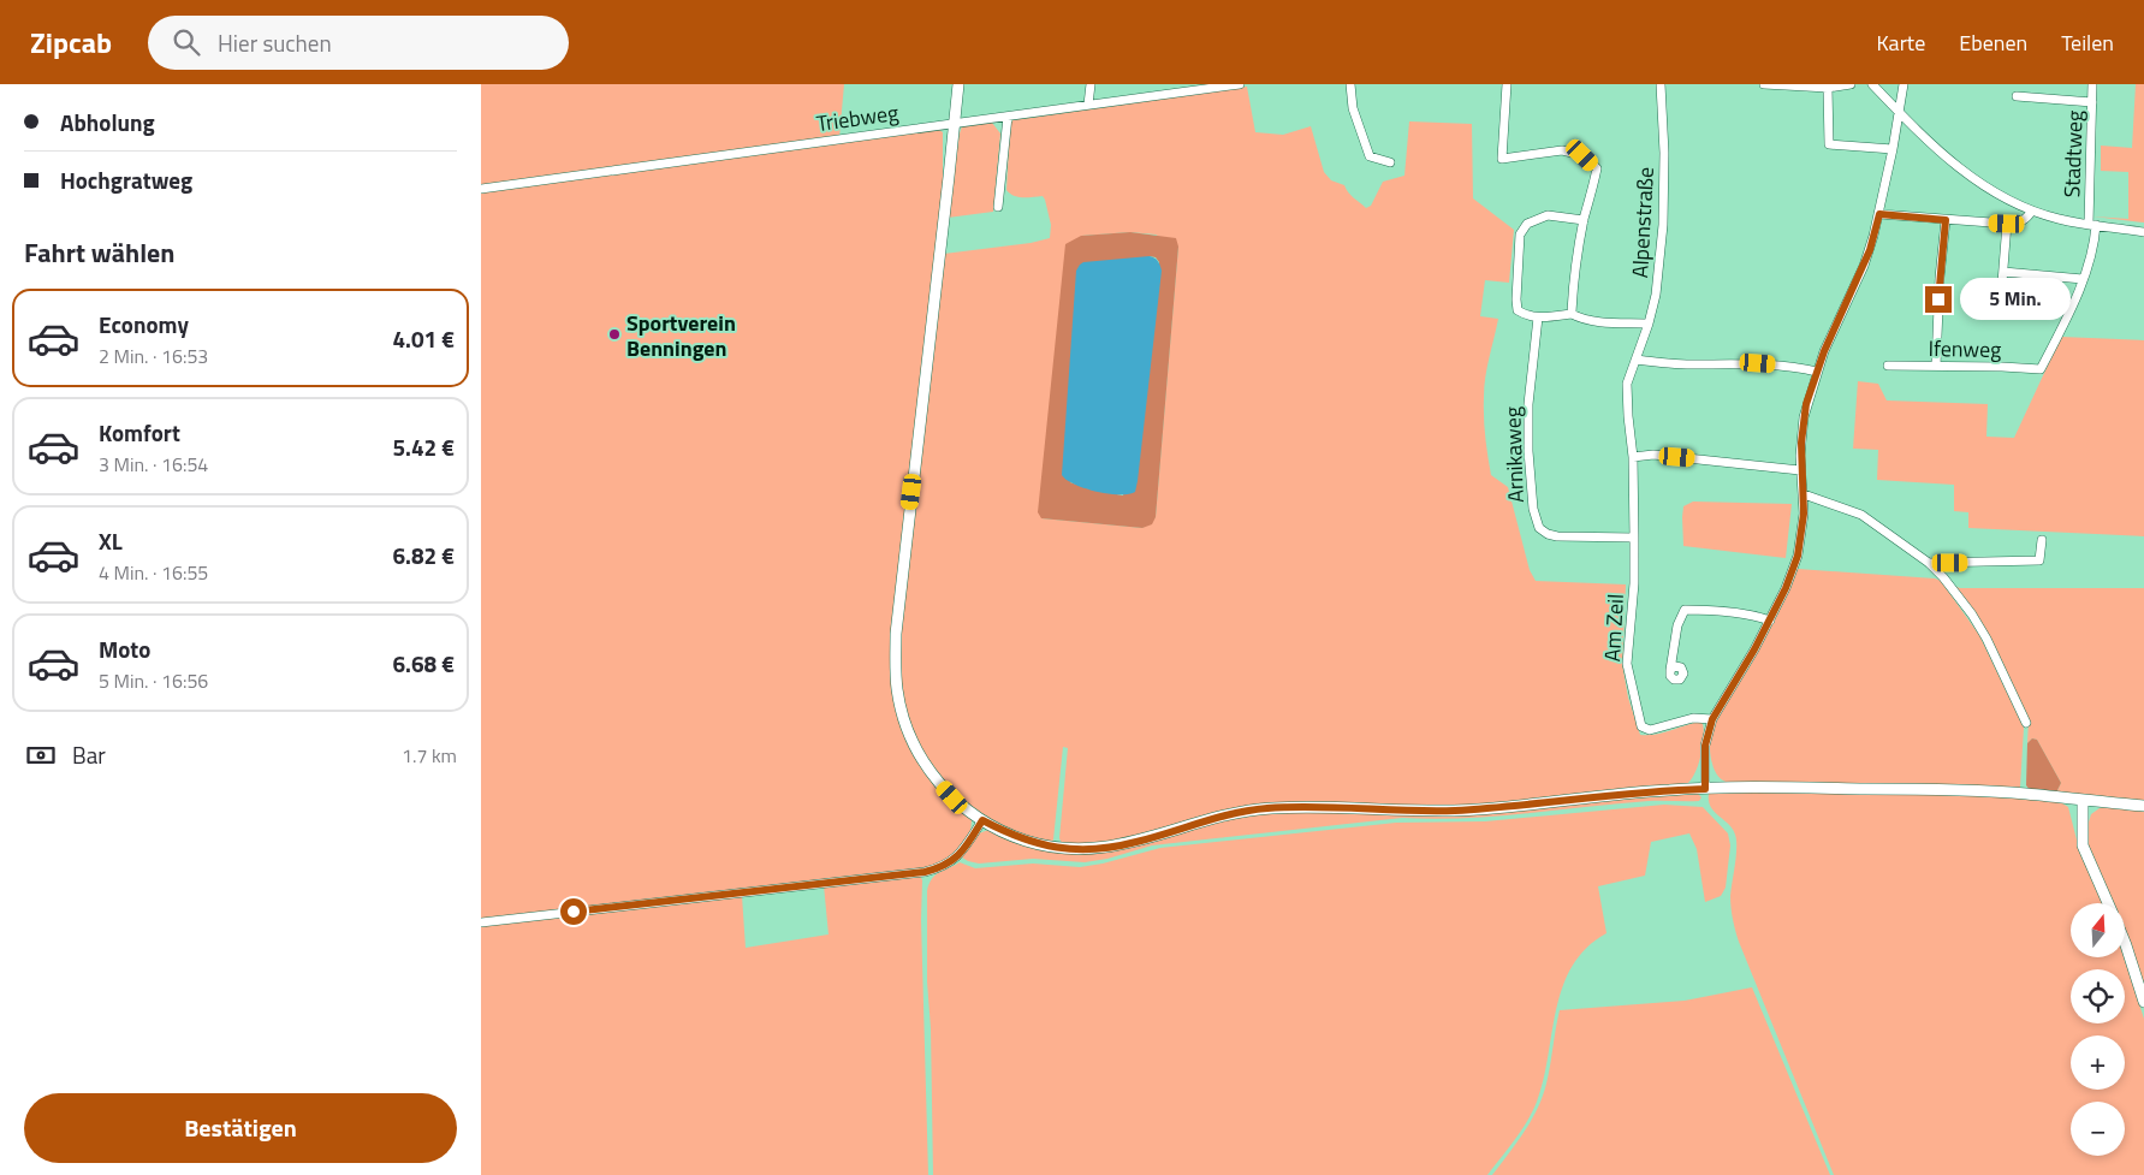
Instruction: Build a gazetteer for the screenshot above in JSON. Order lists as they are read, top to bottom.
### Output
{
  "streets": {
    "street": [
      "Triebweg",
      "Stadtweg",
      "Alpenstraße",
      "Ifenweg",
      "Arnikaweg",
      "Am Zeil"
    ]
  },
  "crossings": [
    ["Stadtweg", "Ifenweg"],
    ["Alpenstraße", "Am Zeil"],
    ["Arnikaweg", "Am Zeil"]
  ],
  "places": ["Sportverein Benningen"],
  "north": "top",
  "page": {
    "header": "Zipcab",
    "search": "Hier suchen",
    "nav": ["Karte", "Ebenen", "Teilen"],
    "banner": ["Abholung", "Hochgratweg"],
    "heading": "Fahrt wählen",
    "bubble": "5 Min.",
    "list": [
      {
        "name": "Economy",
        "note": "2 Min. · 16:53",
        "value": "4.01 €"
      },
      {
        "name": "Komfort",
        "note": "3 Min. · 16:54",
        "value": "5.42 €"
      },
      {
        "name": "XL",
        "note": "4 Min. · 16:55",
        "value": "6.82 €"
      },
      {
        "name": "Moto",
        "note": "5 Min. · 16:56",
        "value": "6.68 €"
      }
    ],
    "pay": ["Bar", "1.7 km"],
    "map_buttons": ["+", "−"],
    "buttons": "Bestätigen"
  }
}
